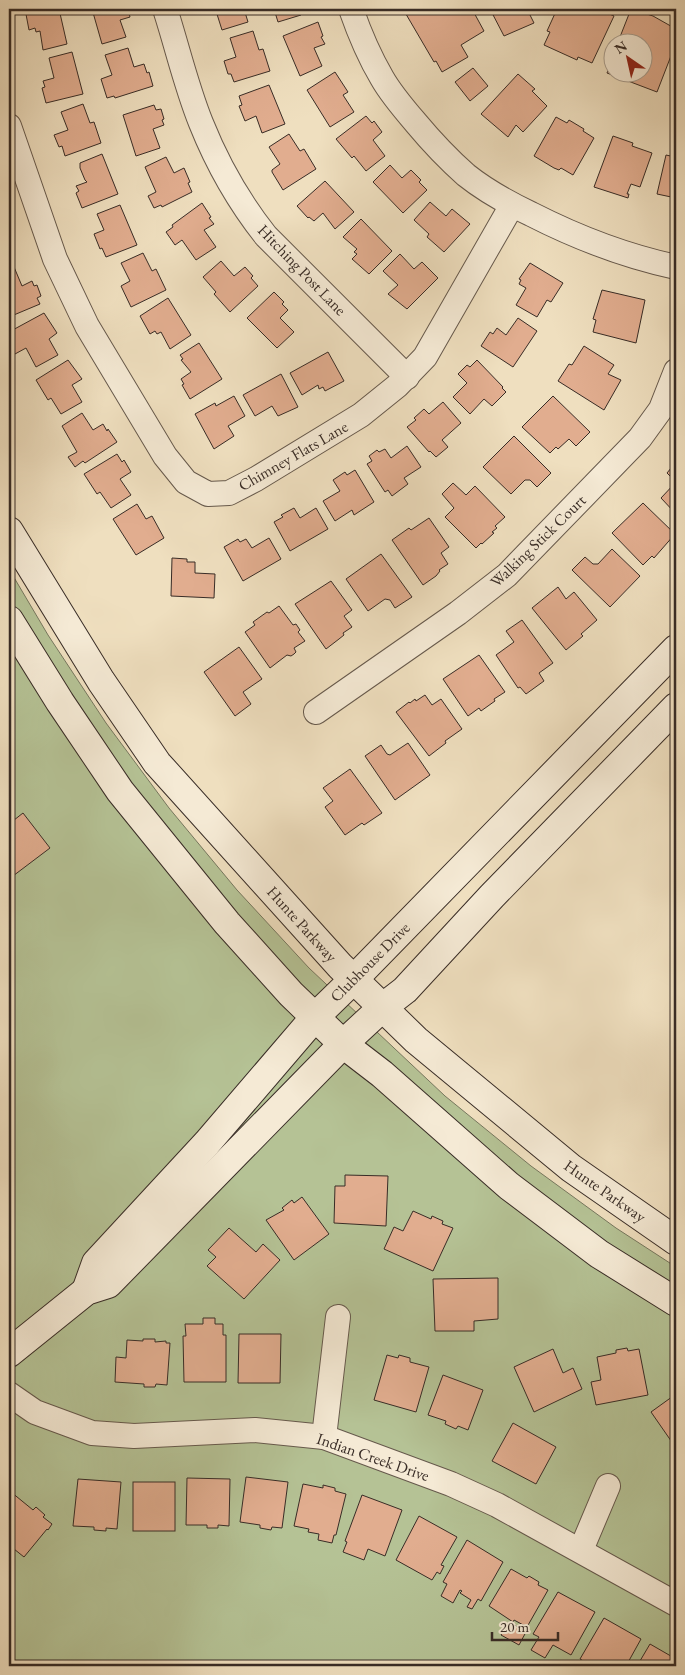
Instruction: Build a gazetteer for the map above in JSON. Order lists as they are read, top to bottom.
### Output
{
  "streets": {
    "main road": ["Hunte Parkway", "Clubhouse Drive"],
    "street": [
      "Hitching Post Lane",
      "Chimney Flats Lane",
      "Walking Stick Court",
      "Indian Creek Drive"
    ]
  },
  "crossings": [
    ["Hitching Post Lane", "Chimney Flats Lane"],
    ["Hunte Parkway", "Clubhouse Drive"]
  ],
  "scale_bar": "20 m",
  "north": "top left"
}
